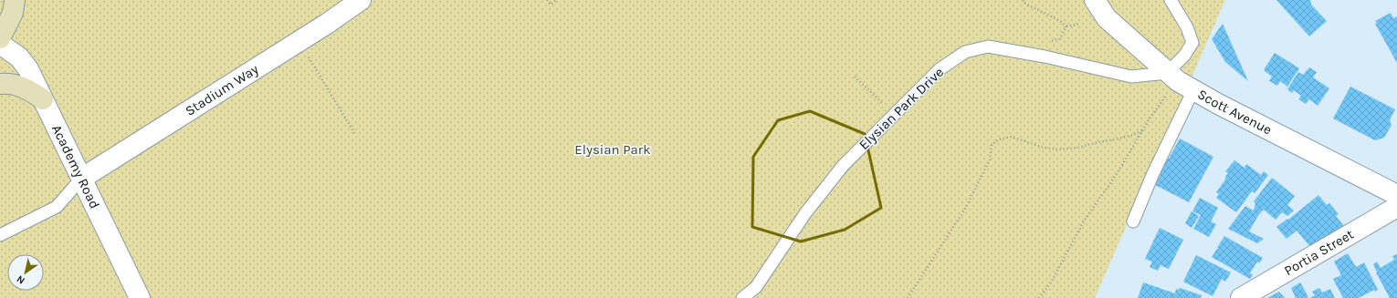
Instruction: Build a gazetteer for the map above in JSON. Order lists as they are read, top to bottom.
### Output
{
  "streets": {
    "street": [
      "Stadium Way",
      "Scott Avenue",
      "Academy Road",
      "Portia Street"
    ],
    "lane": ["Elysian Park Drive"]
  },
  "crossings": [
    ["Stadium Way", "Academy Road"],
    ["Elysian Park Drive", "Scott Avenue"]
  ],
  "parks": ["Elysian Park"],
  "north": "bottom left"
}
